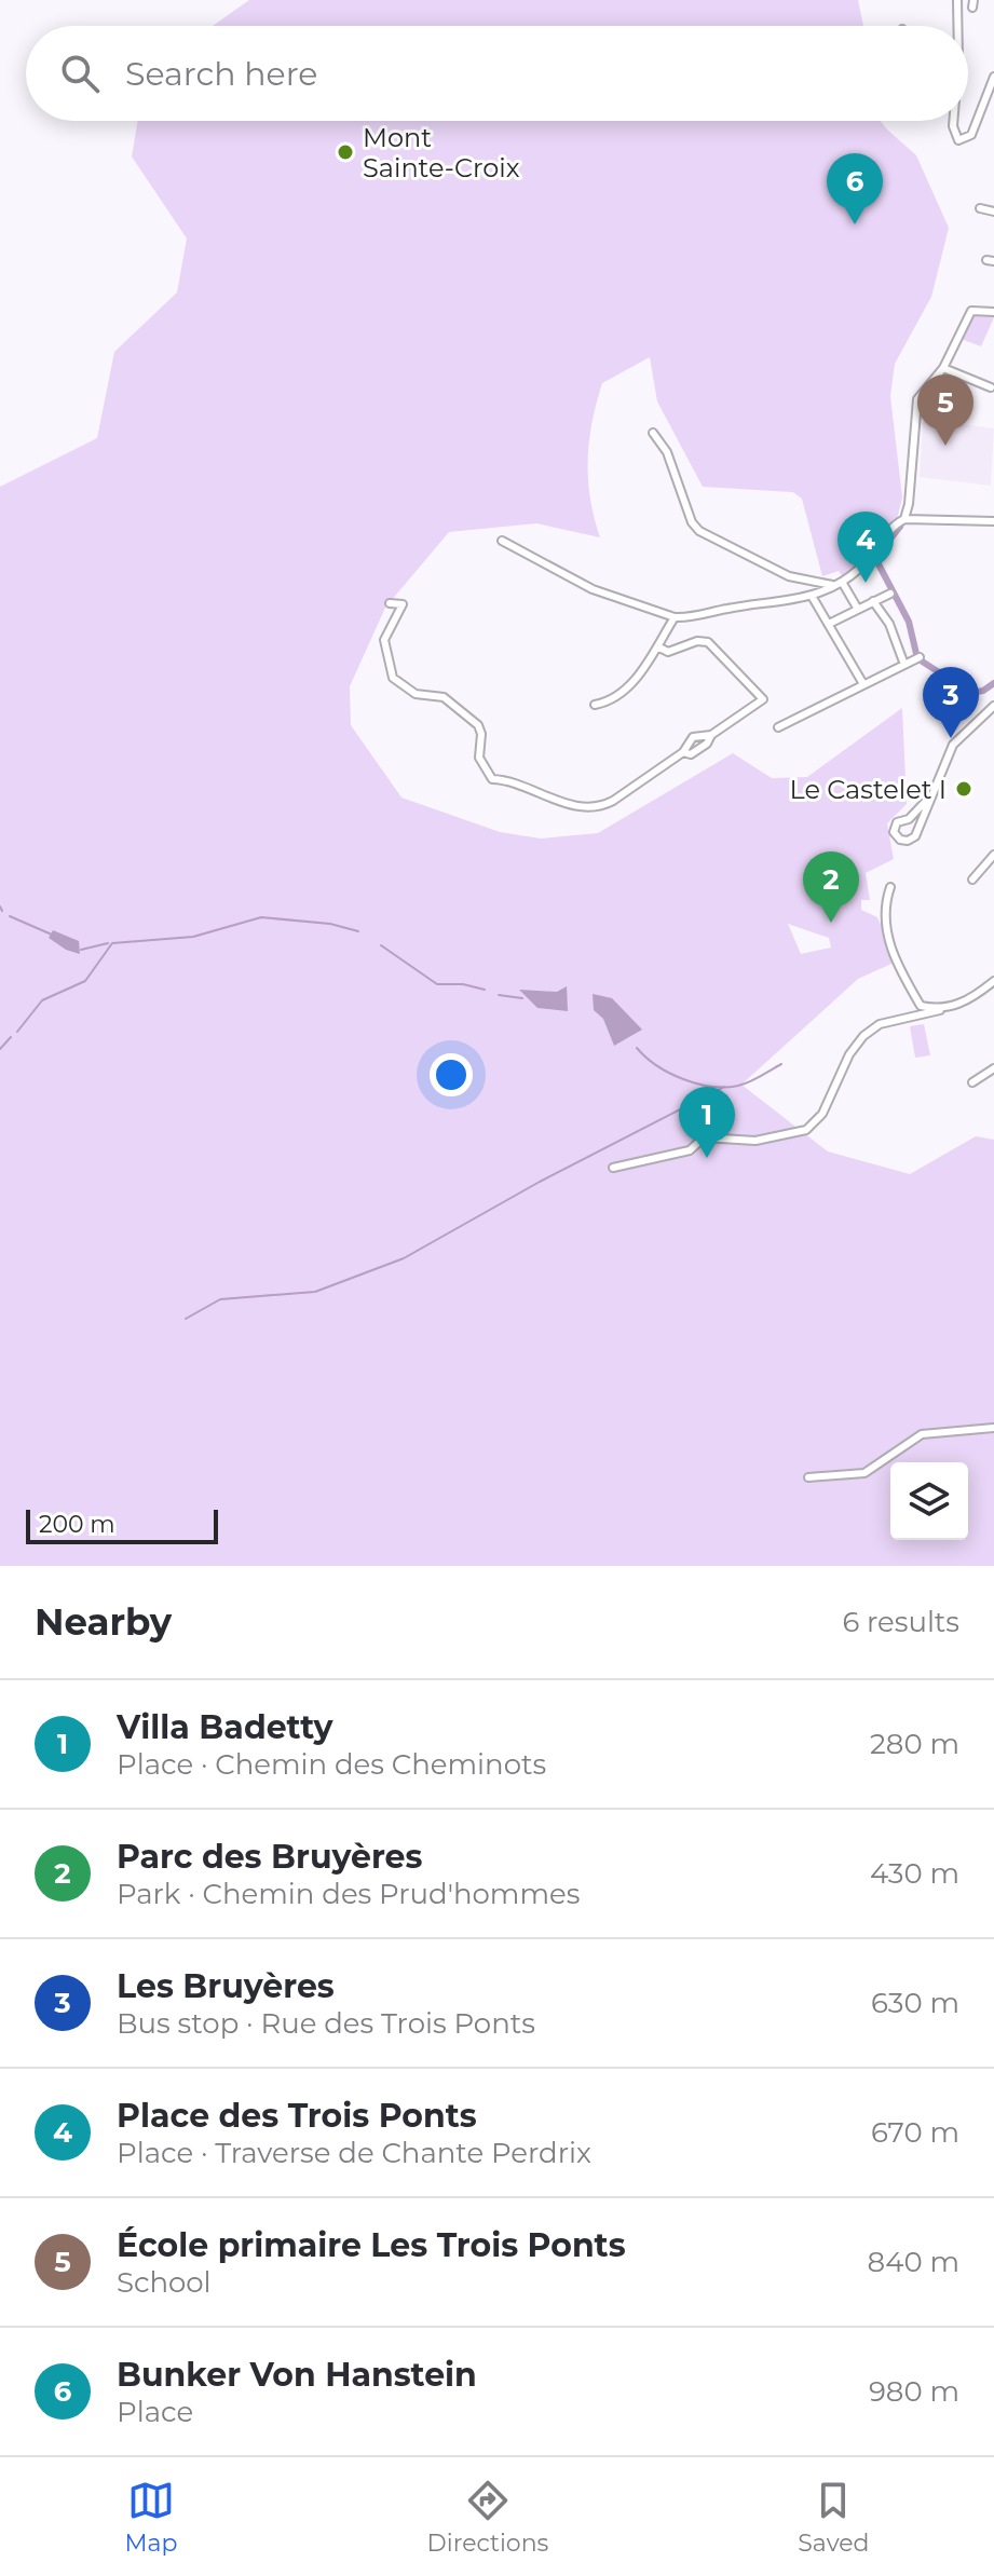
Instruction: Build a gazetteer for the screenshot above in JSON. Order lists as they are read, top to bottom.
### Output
{
  "places": ["Mont Sainte-Croix", "Le Castelet I"],
  "scale_bar": "200 m",
  "page": {
    "search": "Search here",
    "pins": [
      "6",
      "5",
      "4",
      "3",
      "2",
      "1"
    ],
    "scale": "200 m",
    "heading": ["Nearby", "6 results"],
    "list": [
      {
        "mark": "1",
        "name": "Villa Badetty",
        "note": "Place · Chemin des Cheminots",
        "value": "280 m"
      },
      {
        "mark": "2",
        "name": "Parc des Bruyères",
        "note": "Park · Chemin des Prud'hommes",
        "value": "430 m"
      },
      {
        "mark": "3",
        "name": "Les Bruyères",
        "note": "Bus stop · Rue des Trois Ponts",
        "value": "630 m"
      },
      {
        "mark": "4",
        "name": "Place des Trois Ponts",
        "note": "Place · Traverse de Chante Perdrix",
        "value": "670 m"
      },
      {
        "mark": "5",
        "name": "École primaire Les Trois Ponts",
        "note": "School",
        "value": "840 m"
      },
      {
        "mark": "6",
        "name": "Bunker Von Hanstein",
        "note": "Place",
        "value": "980 m"
      }
    ],
    "nav": ["Map", "Directions", "Saved"]
  }
}
